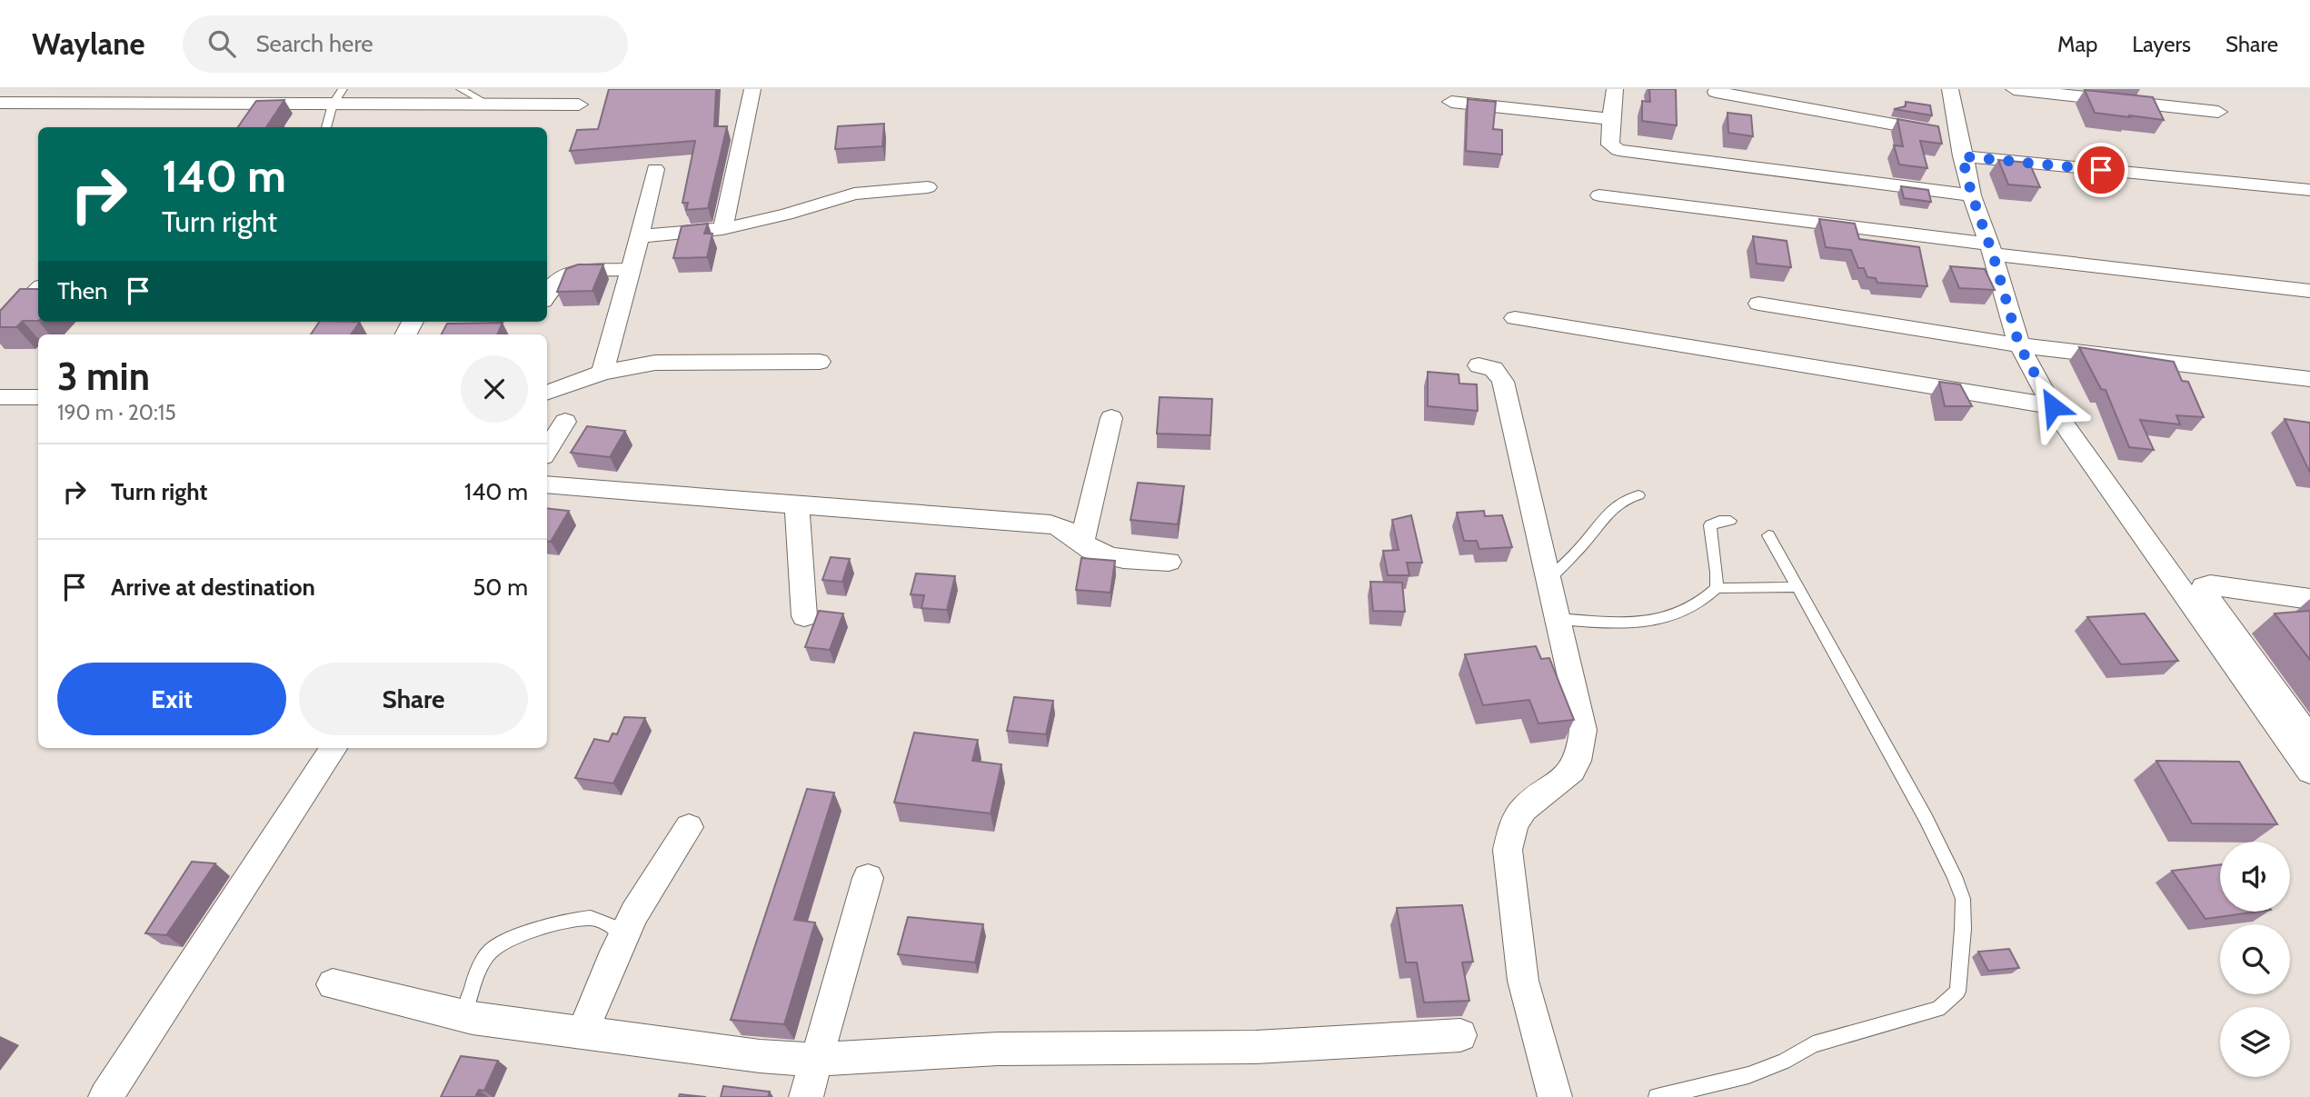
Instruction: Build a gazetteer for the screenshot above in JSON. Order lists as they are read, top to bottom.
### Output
{
  "page": {
    "header": "Waylane",
    "search": "Search here",
    "nav": ["Map", "Layers", "Share"],
    "turn": ["140 m", "Turn right"],
    "then": "Then",
    "heading": ["3 min", "190 m · 20:15"],
    "list": [
      {
        "name": "Turn right",
        "value": "140 m"
      },
      {
        "name": "Arrive at destination",
        "value": "50 m"
      }
    ],
    "buttons": ["Exit", "Share"]
  }
}
